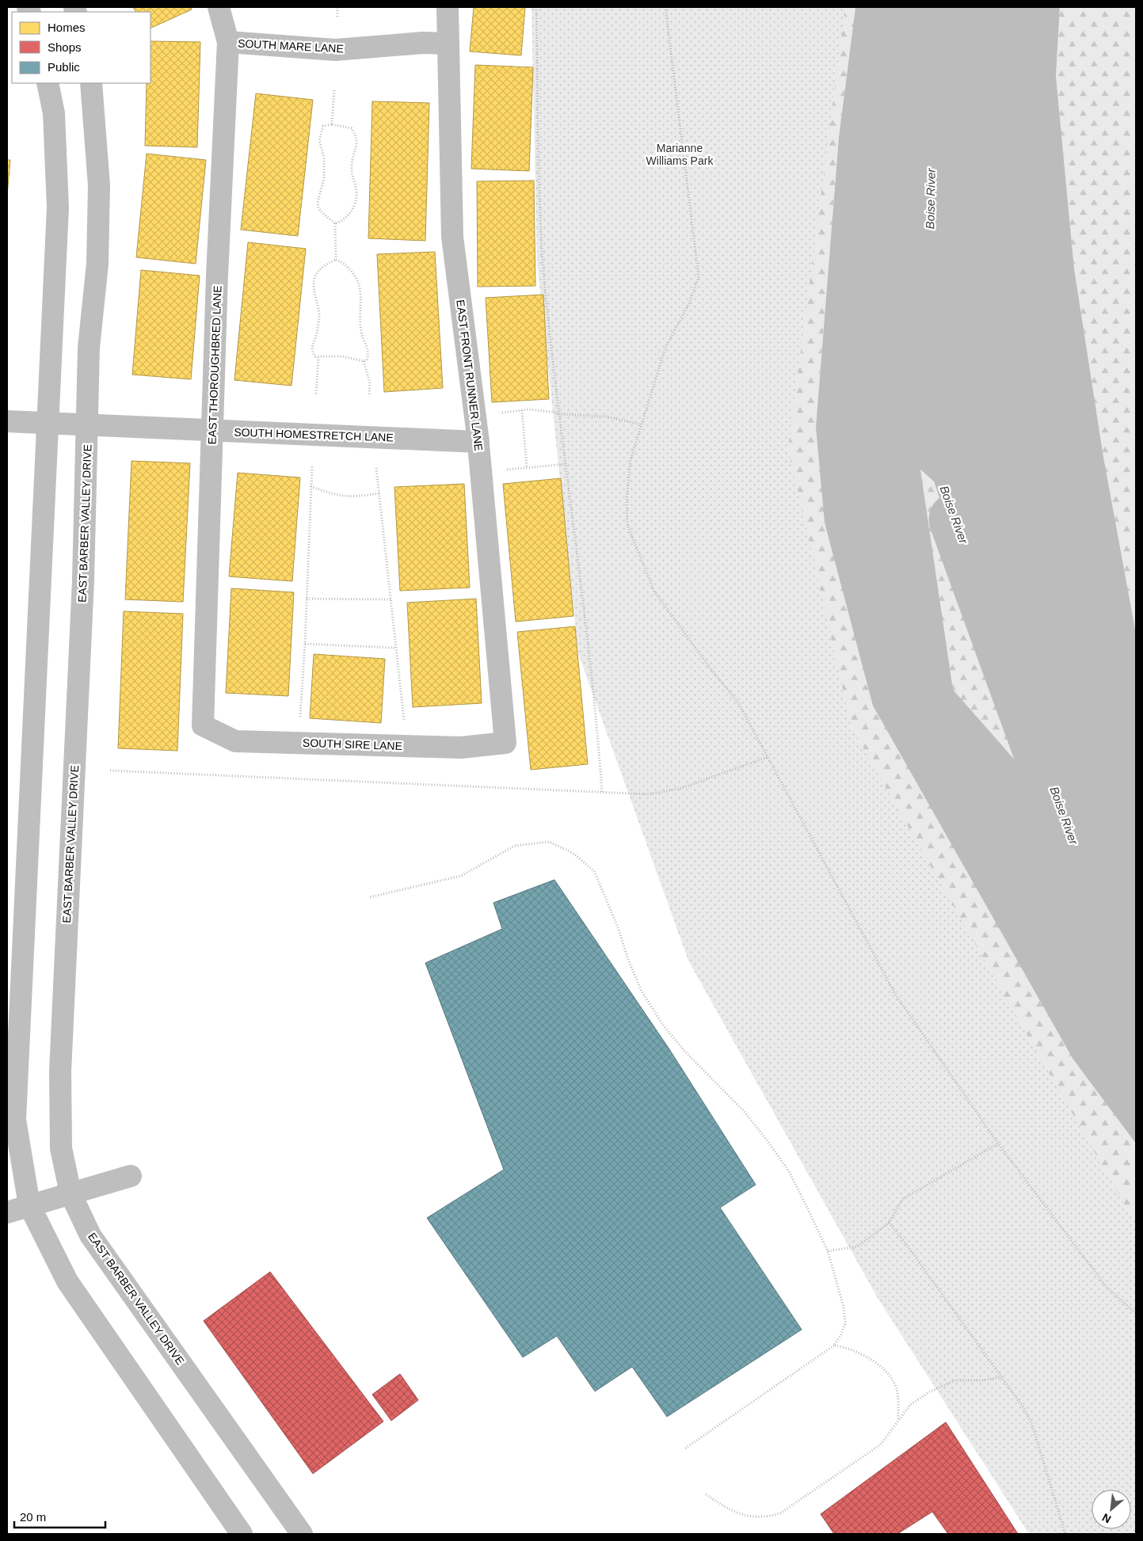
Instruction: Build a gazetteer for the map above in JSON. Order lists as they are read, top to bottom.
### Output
{
  "streets": {
    "street": [
      "SOUTH MARE LANE",
      "EAST THOROUGHBRED LANE",
      "EAST FRONT RUNNER LANE",
      "SOUTH HOMESTRETCH LANE",
      "EAST BARBER VALLEY DRIVE",
      "SOUTH SIRE LANE"
    ]
  },
  "crossings": [
    ["SOUTH MARE LANE", "EAST THOROUGHBRED LANE"],
    ["SOUTH MARE LANE", "EAST FRONT RUNNER LANE"],
    ["EAST THOROUGHBRED LANE", "SOUTH HOMESTRETCH LANE"],
    ["EAST THOROUGHBRED LANE", "SOUTH SIRE LANE"],
    ["EAST FRONT RUNNER LANE", "SOUTH HOMESTRETCH LANE"],
    ["EAST FRONT RUNNER LANE", "SOUTH SIRE LANE"],
    ["SOUTH HOMESTRETCH LANE", "EAST BARBER VALLEY DRIVE"]
  ],
  "water": ["Boise River"],
  "parks": ["Marianne Williams Park"],
  "legend": ["Homes", "Shops", "Public"],
  "scale_bar": "20 m",
  "north": "bottom left"
}
